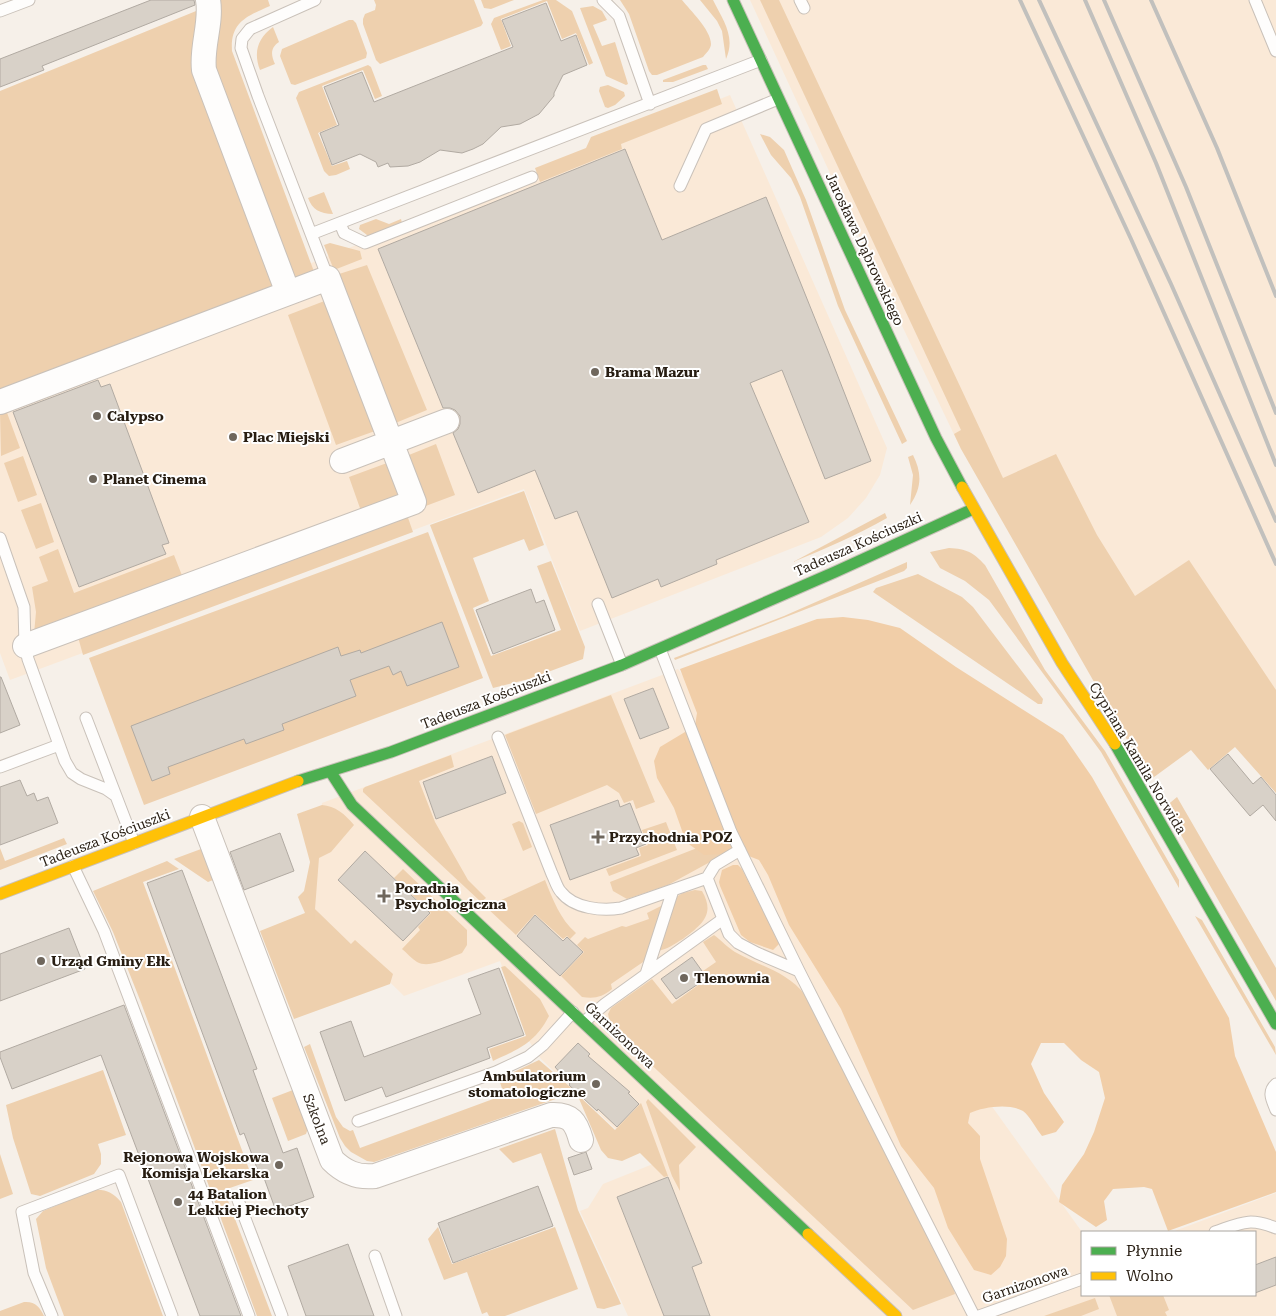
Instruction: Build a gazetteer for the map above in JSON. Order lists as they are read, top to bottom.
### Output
{
  "streets": {
    "street": [
      "Jarosława Dąbrowskiego",
      "Tadeusza Kościuszki",
      "Cypriana Kamila Norwida",
      "Garnizonowa",
      "Szkolna"
    ]
  },
  "crossings": [
    ["Jarosława Dąbrowskiego", "Tadeusza Kościuszki"],
    ["Jarosława Dąbrowskiego", "Cypriana Kamila Norwida"],
    ["Tadeusza Kościuszki", "Cypriana Kamila Norwida"],
    ["Tadeusza Kościuszki", "Garnizonowa"],
    ["Tadeusza Kościuszki", "Szkolna"]
  ],
  "places": {
    "other": [
      "Brama Mazur",
      "Calypso",
      "Plac Miejski",
      "Planet Cinema",
      "Urząd Gminy Ełk",
      "Tlenownia",
      "Ambulatorium stomatologiczne",
      "Rejonowa Wojskowa Komisja Lekarska",
      "44 Batalion Lekkiej Piechoty"
    ],
    "health": ["Przychodnia POZ", "Poradnia Psychologiczna"]
  },
  "legend": ["Płynnie", "Wolno"]
}
